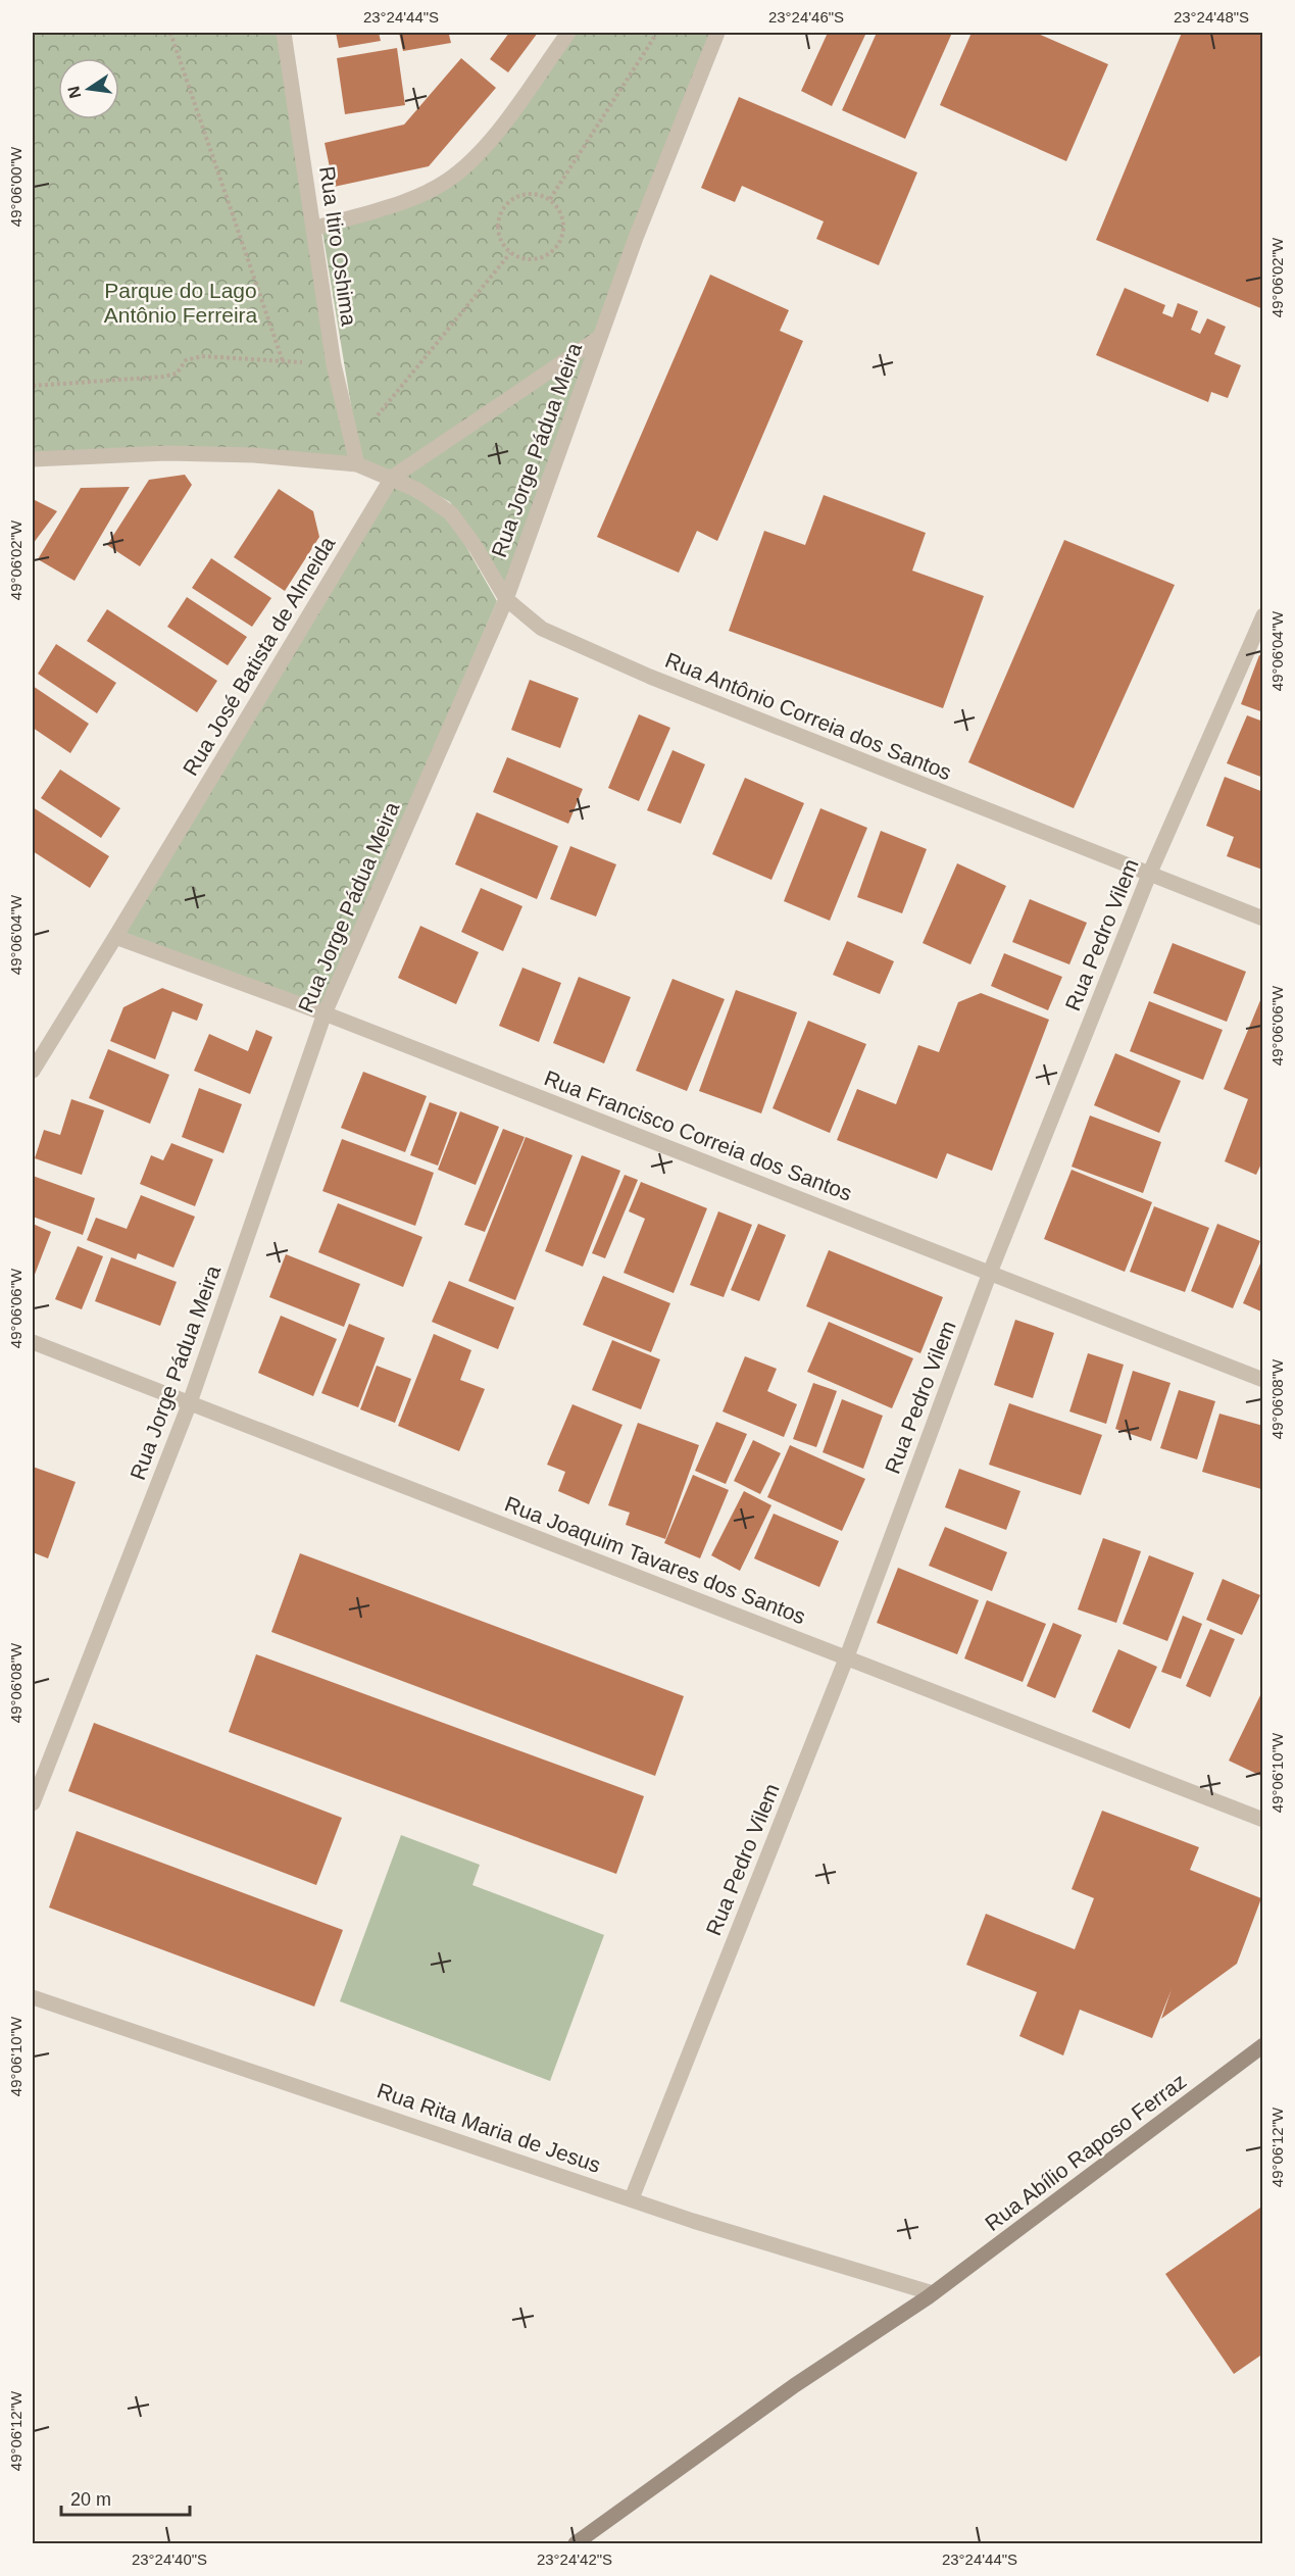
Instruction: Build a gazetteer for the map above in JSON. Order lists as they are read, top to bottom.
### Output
{
  "streets": {
    "street": [
      "Rua Itiro Oshima",
      "Rua Jorge Pádua Meira",
      "Rua José Batista de Almeida",
      "Rua Antônio Correia dos Santos",
      "Rua Pedro Vilem",
      "Rua Francisco Correia dos Santos",
      "Rua Joaquim Tavares dos Santos",
      "Rua Rita Maria de Jesus",
      "Rua Abílio Raposo Ferraz"
    ]
  },
  "crossings": [
    ["Rua Itiro Oshima", "Rua Antônio Correia dos Santos"],
    ["Rua Jorge Pádua Meira", "Rua José Batista de Almeida"],
    ["Rua Jorge Pádua Meira", "Rua Antônio Correia dos Santos"],
    ["Rua Jorge Pádua Meira", "Rua Francisco Correia dos Santos"],
    ["Rua Jorge Pádua Meira", "Rua Joaquim Tavares dos Santos"],
    ["Rua José Batista de Almeida", "Rua Antônio Correia dos Santos"],
    ["Rua José Batista de Almeida", "Rua Francisco Correia dos Santos"],
    ["Rua Antônio Correia dos Santos", "Rua Pedro Vilem"],
    ["Rua Pedro Vilem", "Rua Francisco Correia dos Santos"],
    ["Rua Pedro Vilem", "Rua Joaquim Tavares dos Santos"],
    ["Rua Pedro Vilem", "Rua Rita Maria de Jesus"],
    ["Rua Rita Maria de Jesus", "Rua Abílio Raposo Ferraz"]
  ],
  "parks": ["Parque do Lago Antônio Ferreira"],
  "scale_bar": "20 m",
  "north": "left",
  "coordinates": [
    "23°24'44\"S",
    "23°24'46\"S",
    "23°24'48\"S",
    "49°06'00\"W",
    "49°06'02\"W",
    "49°06'04\"W",
    "49°06'06\"W",
    "49°06'08\"W",
    "49°06'10\"W",
    "49°06'12\"W",
    "23°24'40\"S",
    "23°24'42\"S"
  ]
}
